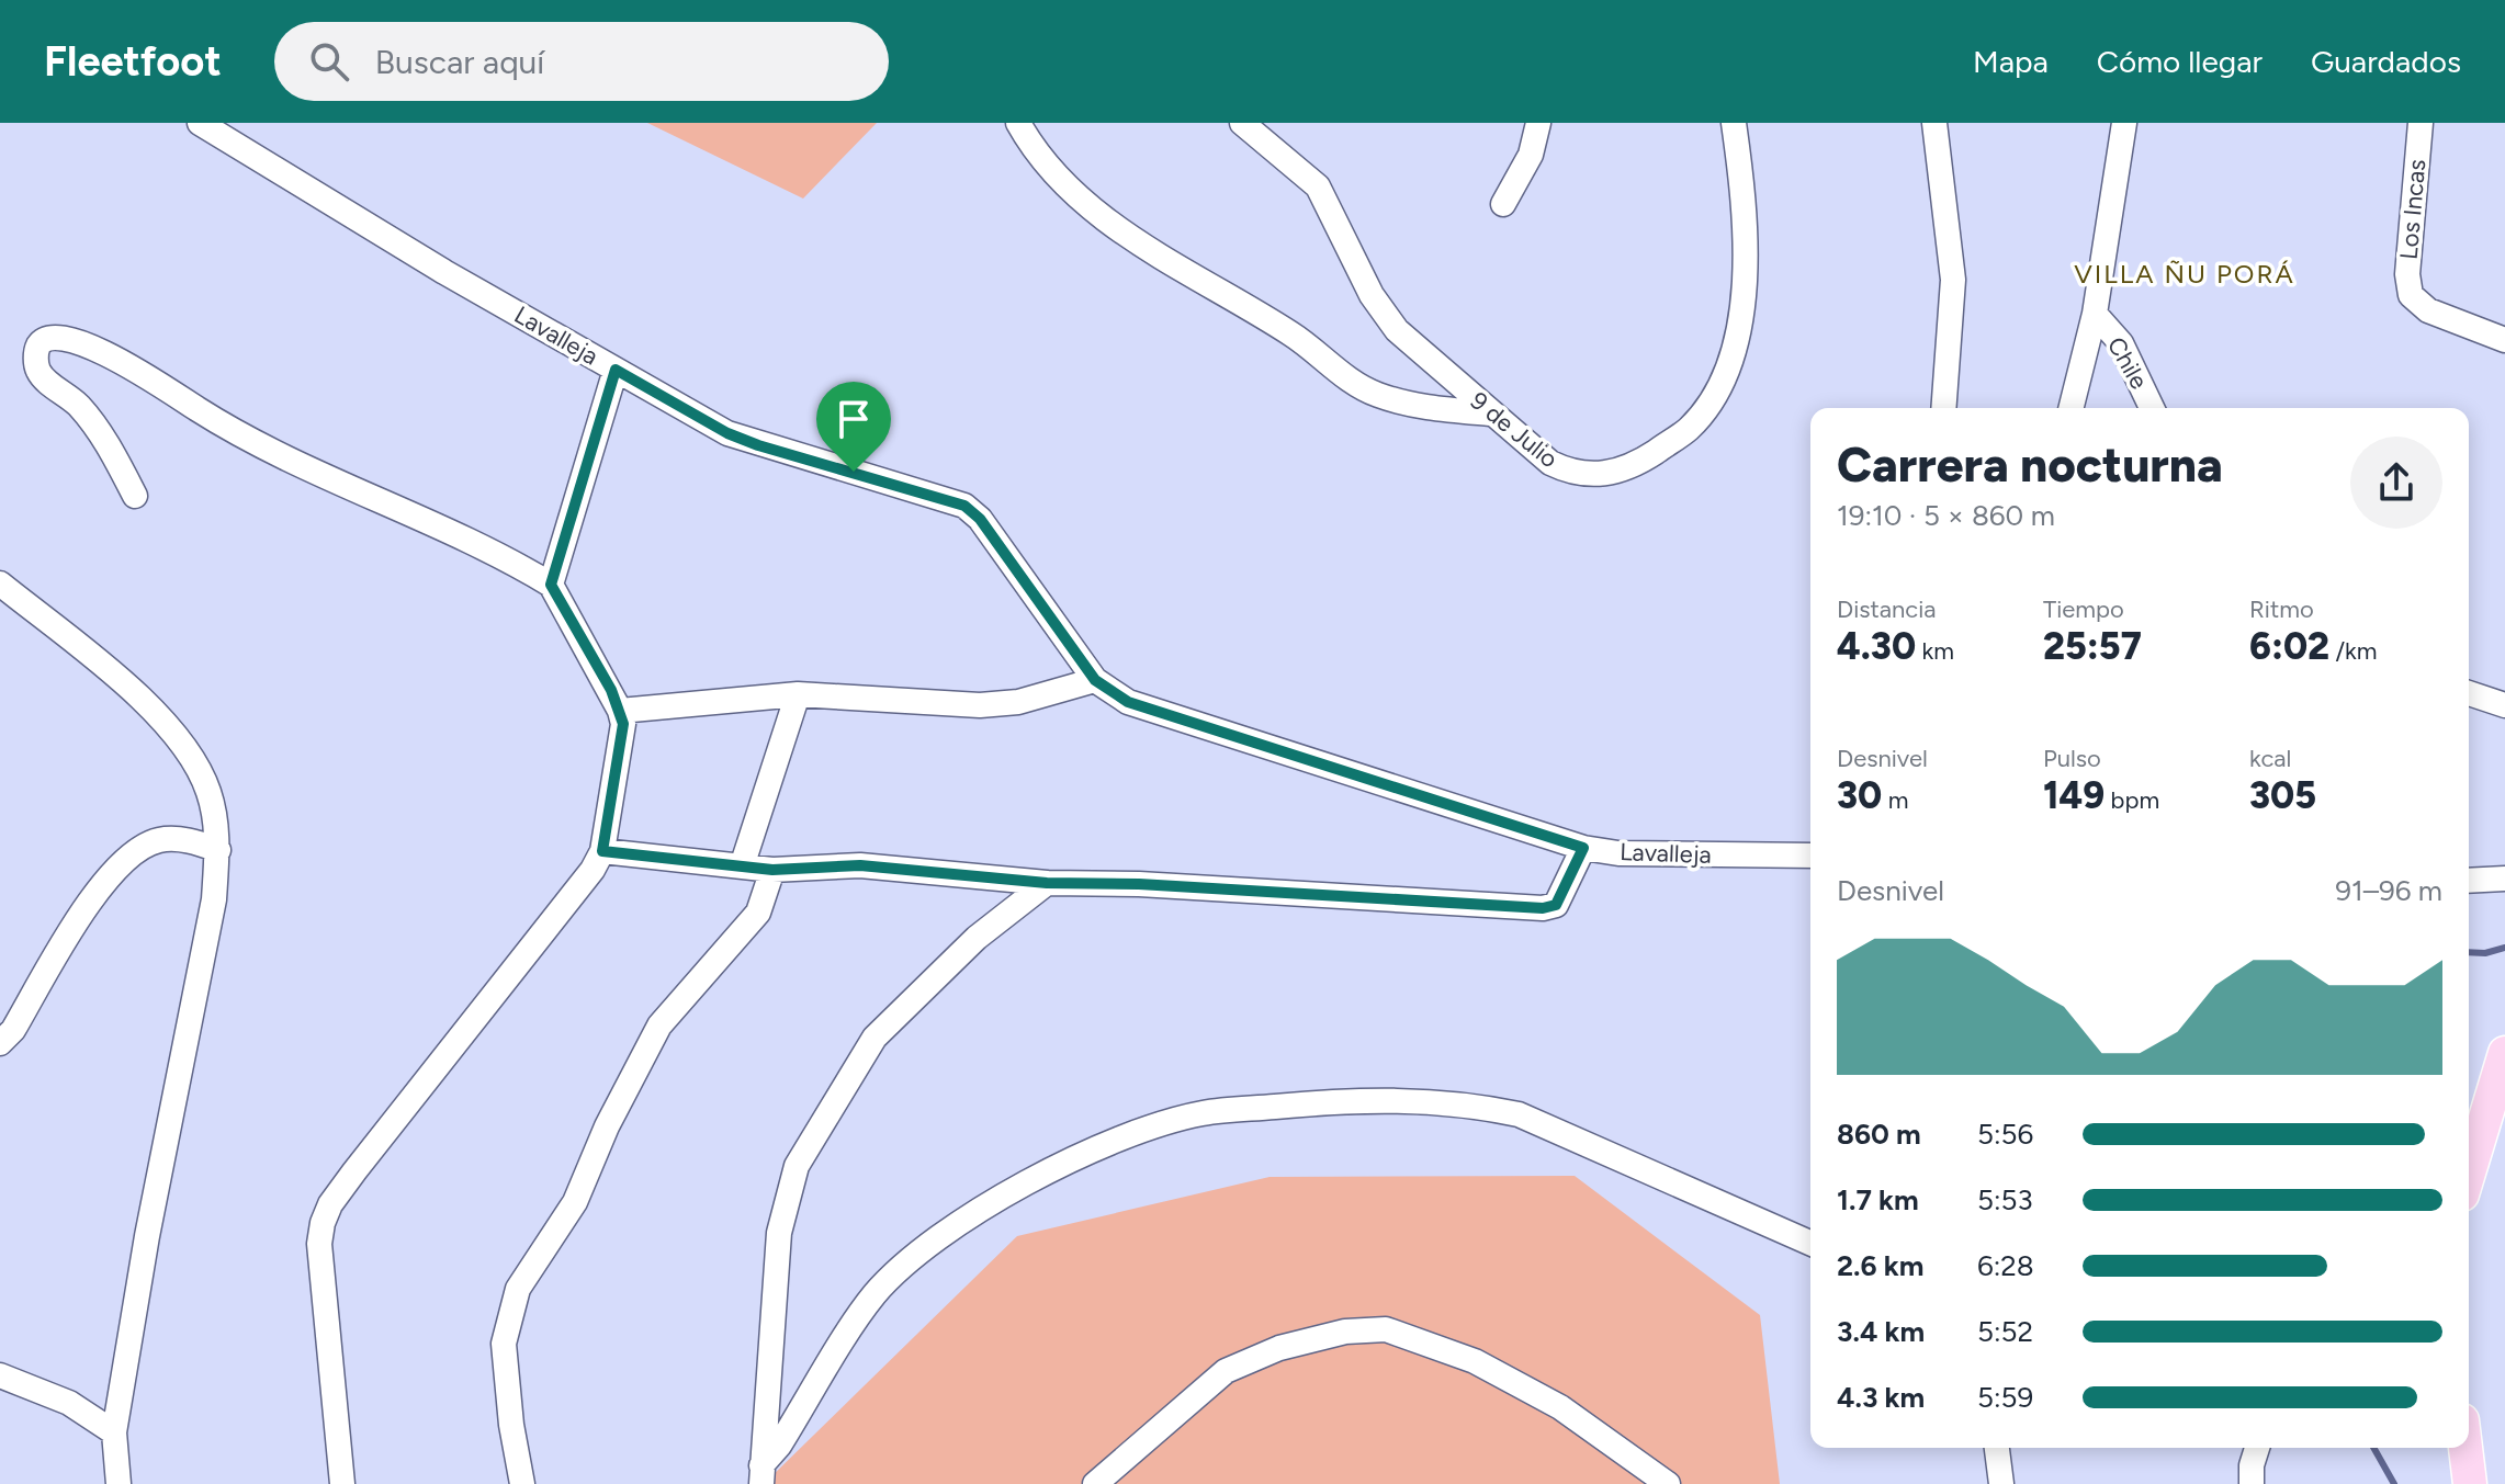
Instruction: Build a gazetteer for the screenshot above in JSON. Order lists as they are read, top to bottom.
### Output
{
  "streets": {
    "street": [
      "Los Incas",
      "Lavalleja",
      "Chile",
      "9 de Julio"
    ]
  },
  "districts": ["VILLA ÑU PORÁ"],
  "page": {
    "header": "Fleetfoot",
    "search": "Buscar aquí",
    "nav": ["Mapa", "Cómo llegar", "Guardados"],
    "heading": ["Carrera nocturna", "19:10 · 5 × 860 m"],
    "stats": [
      ["Distancia", "4.30 km"],
      ["Tiempo", "25:57"],
      ["Ritmo", "6:02 /km"],
      ["Desnivel", "30 m"],
      ["Pulso", "149 bpm"],
      ["kcal", "305"]
    ],
    "chart": ["Desnivel", "91–96 m"],
    "list": [
      {
        "name": "860 m",
        "note": "5:56"
      },
      {
        "name": "1.7 km",
        "note": "5:53"
      },
      {
        "name": "2.6 km",
        "note": "6:28"
      },
      {
        "name": "3.4 km",
        "note": "5:52"
      },
      {
        "name": "4.3 km",
        "note": "5:59"
      }
    ]
  }
}
